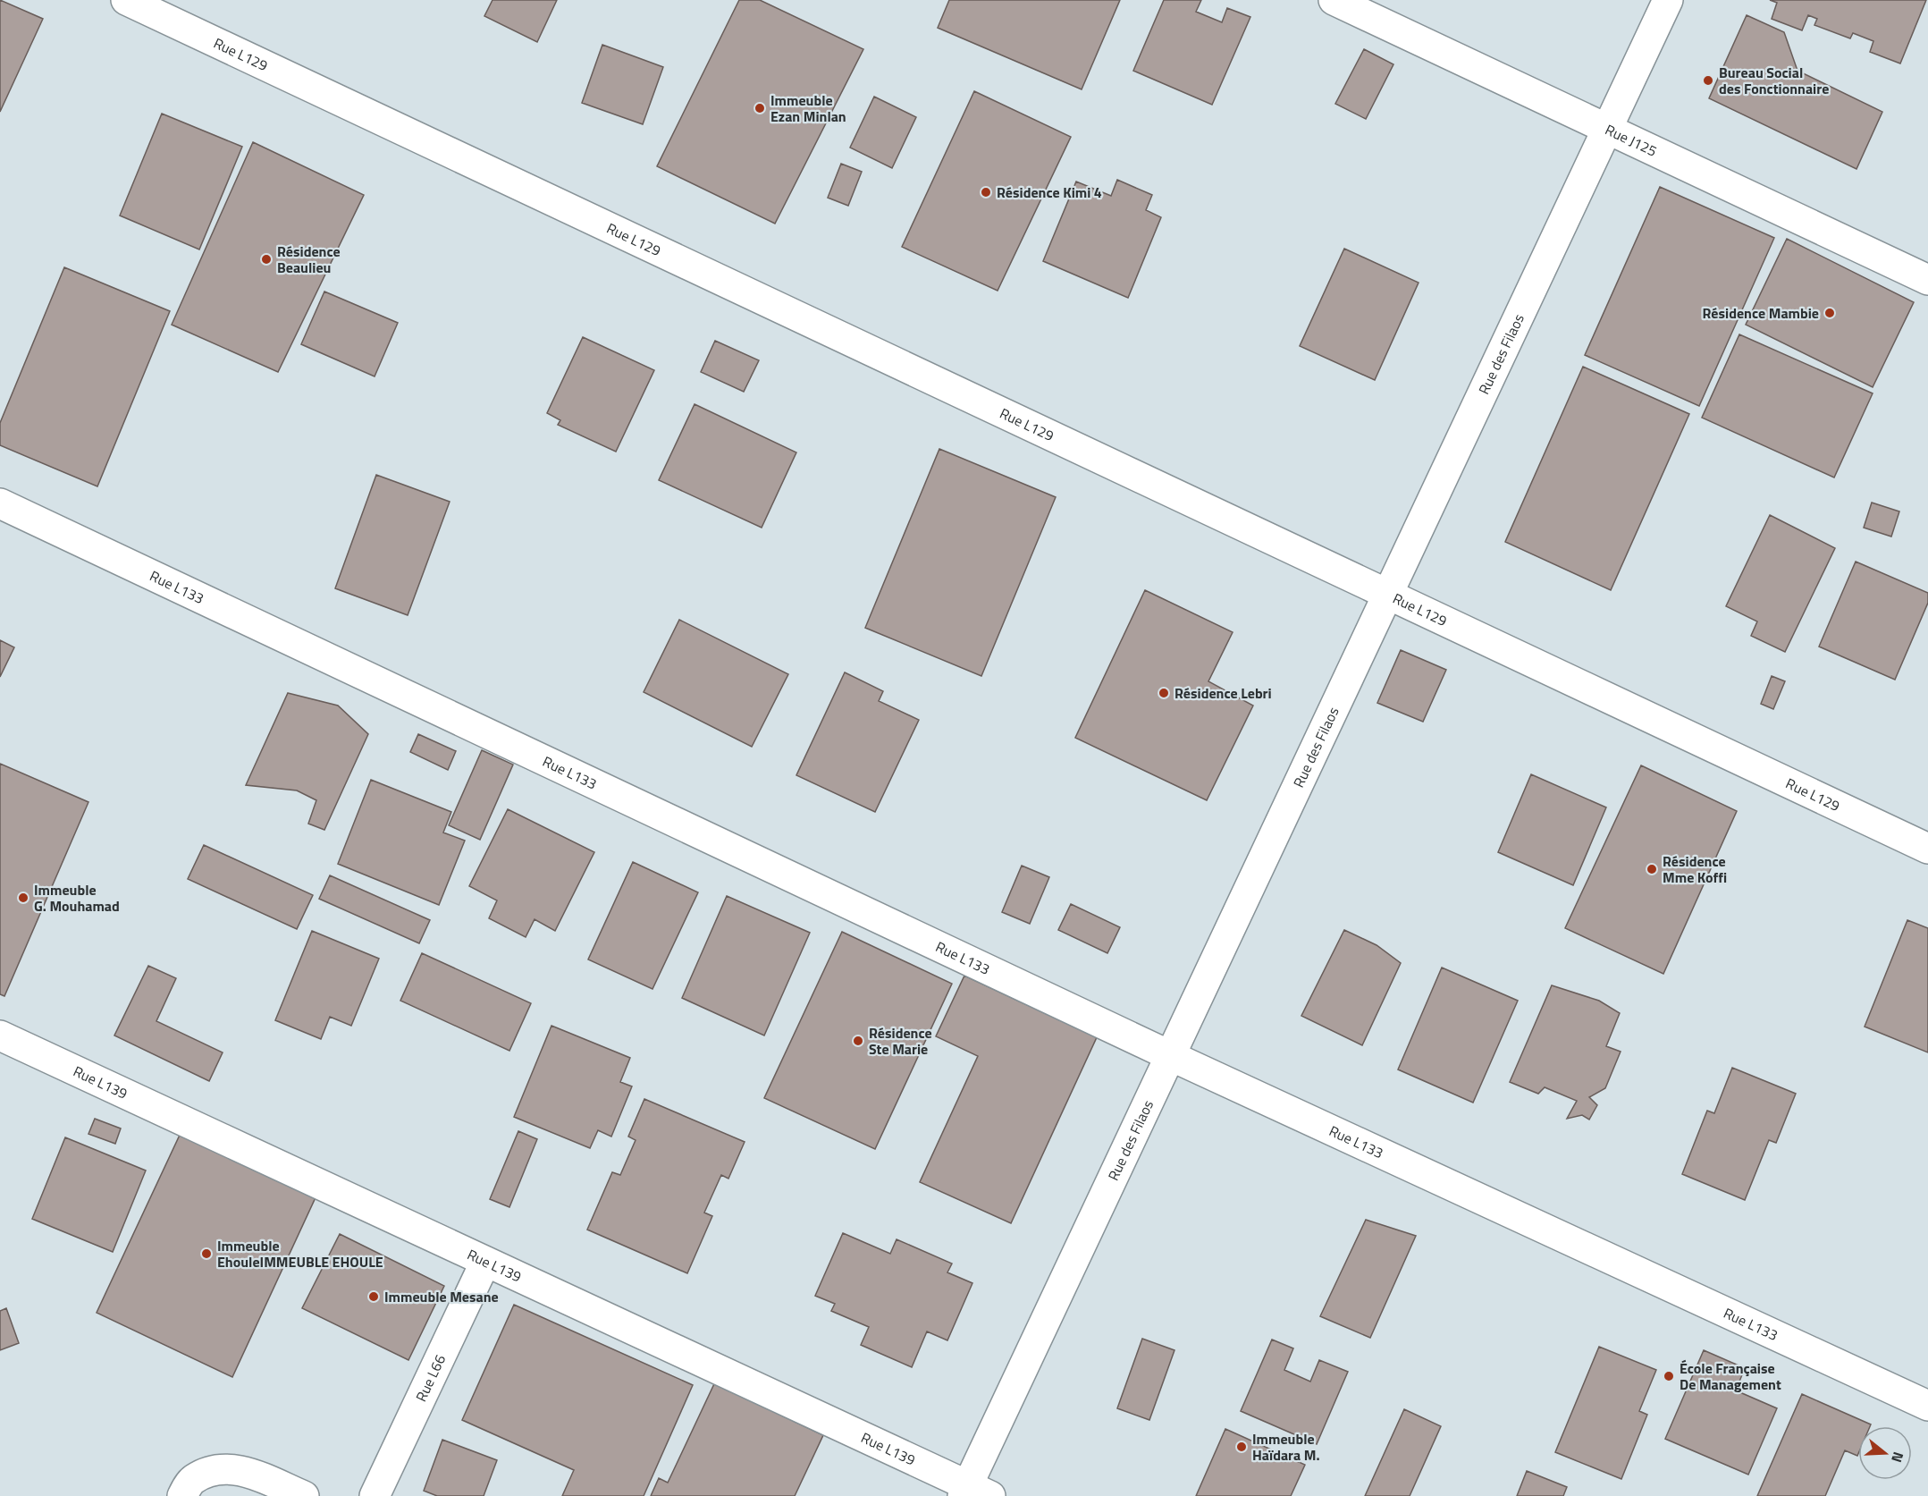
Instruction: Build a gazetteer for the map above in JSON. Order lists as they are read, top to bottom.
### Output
{
  "streets": {
    "street": [
      "Rue L129",
      "Rue J125",
      "Rue des Filaos",
      "Rue L133",
      "Rue L139",
      "Rue L66"
    ]
  },
  "crossings": [
    ["Rue L129", "Rue des Filaos"],
    ["Rue J125", "Rue des Filaos"],
    ["Rue des Filaos", "Rue L133"],
    ["Rue des Filaos", "Rue L139"],
    ["Rue L139", "Rue L66"]
  ],
  "places": [
    "Bureau Social des Fonctionnaire",
    "Immeuble Ezan Minlan",
    "Résidence Kimi 4",
    "Résidence Beaulieu",
    "Résidence Mambie",
    "Résidence Lebri",
    "Résidence Mme Koffi",
    "Immeuble G. Mouhamad",
    "Résidence Ste Marie",
    "Immeuble EhouleIMMEUBLE EHOULE",
    "Immeuble Mesane",
    "École Française De Management",
    "Immeuble Haïdara M."
  ],
  "north": "right"
}
